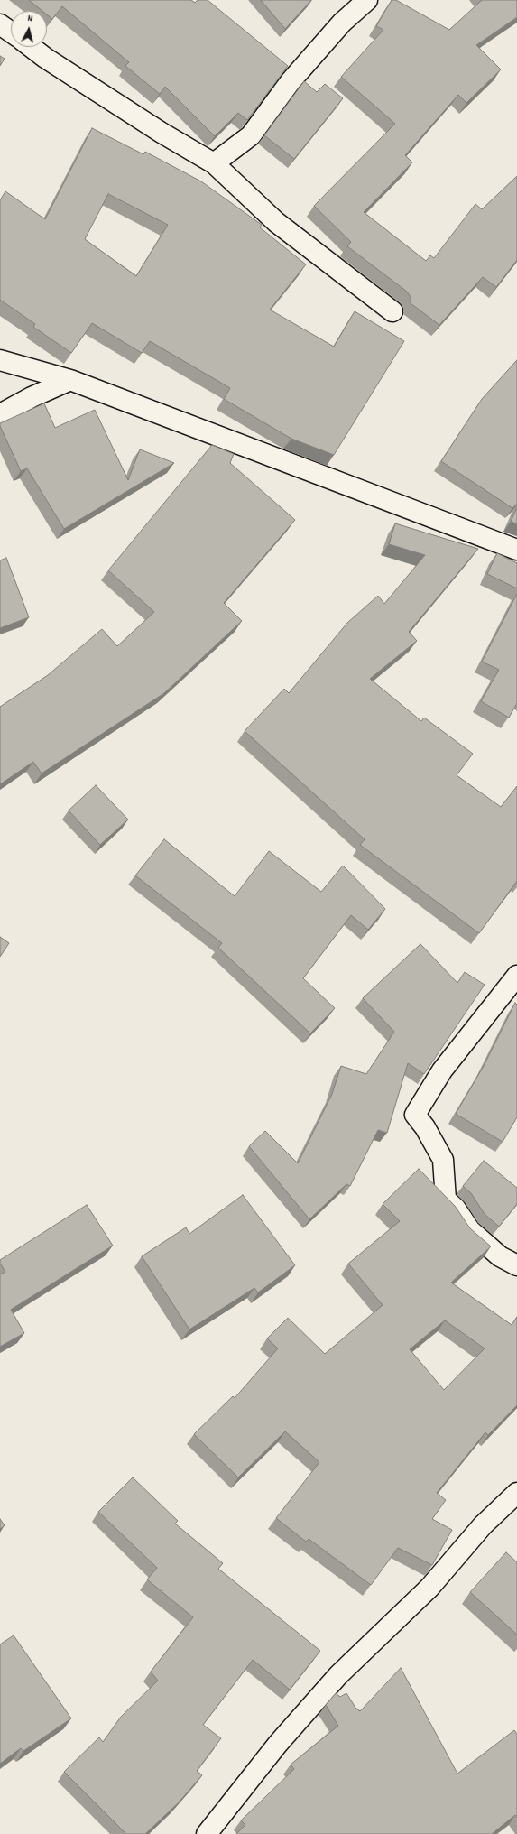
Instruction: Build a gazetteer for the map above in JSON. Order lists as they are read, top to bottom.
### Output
{
  "north": "top"
}
